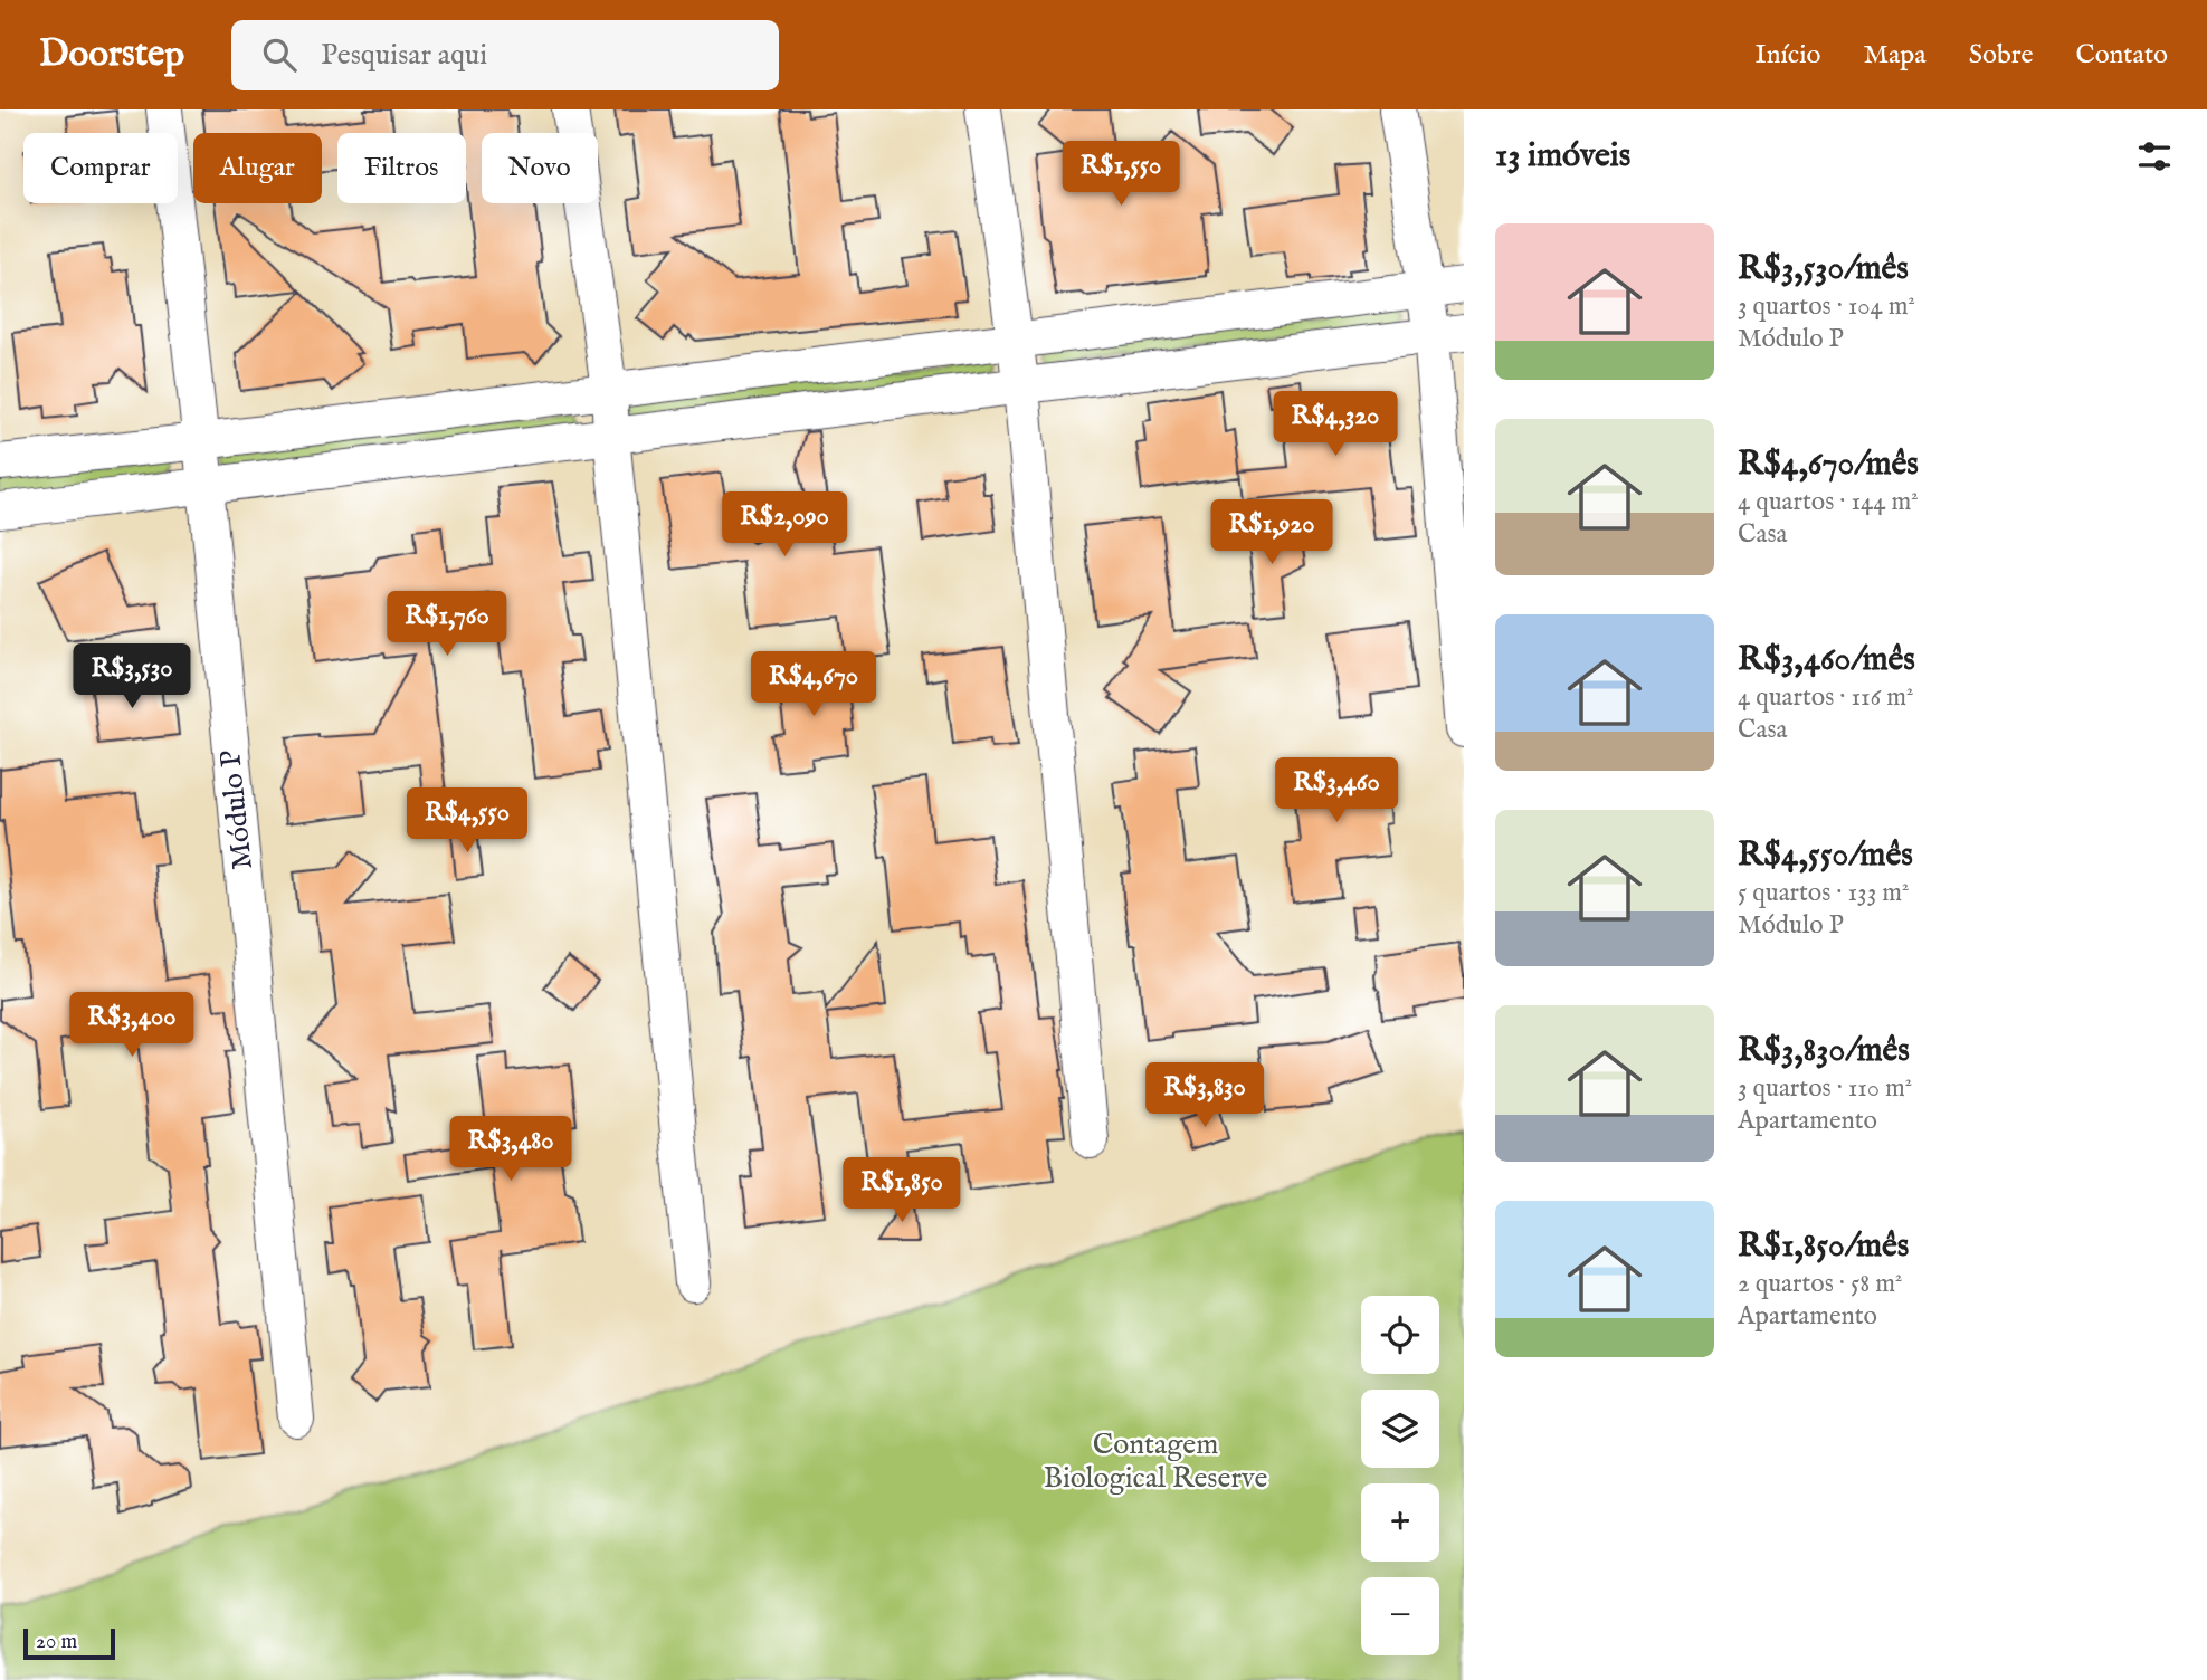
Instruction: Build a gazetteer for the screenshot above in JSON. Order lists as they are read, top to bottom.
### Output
{
  "streets": {
    "street": ["Módulo P"]
  },
  "parks": ["Contagem Biological Reserve"],
  "scale_bar": "20 m",
  "page": {
    "header": "Doorstep",
    "search": "Pesquisar aqui",
    "nav": [
      "Início",
      "Mapa",
      "Sobre",
      "Contato"
    ],
    "heading": "13 imóveis",
    "chip": [
      "Comprar",
      "Alugar",
      "Filtros",
      "Novo"
    ],
    "price": [
      "R$1,550",
      "R$4,320",
      "R$2,090",
      "R$1,920",
      "R$1,760",
      "R$3,530",
      "R$4,670",
      "R$3,460",
      "R$4,550",
      "R$3,400",
      "R$3,830",
      "R$3,480",
      "R$1,850"
    ],
    "list": [
      {
        "name": "R$3,530/mês",
        "note": "3 quartos · 104 m² · Módulo P"
      },
      {
        "name": "R$4,670/mês",
        "note": "4 quartos · 144 m² · Casa"
      },
      {
        "name": "R$3,460/mês",
        "note": "4 quartos · 116 m² · Casa"
      },
      {
        "name": "R$4,550/mês",
        "note": "5 quartos · 133 m² · Módulo P"
      },
      {
        "name": "R$3,830/mês",
        "note": "3 quartos · 110 m² · Apartamento"
      },
      {
        "name": "R$1,850/mês",
        "note": "2 quartos · 58 m² · Apartamento"
      }
    ],
    "map_buttons": ["+", "−"],
    "scale": "20 m"
  }
}
